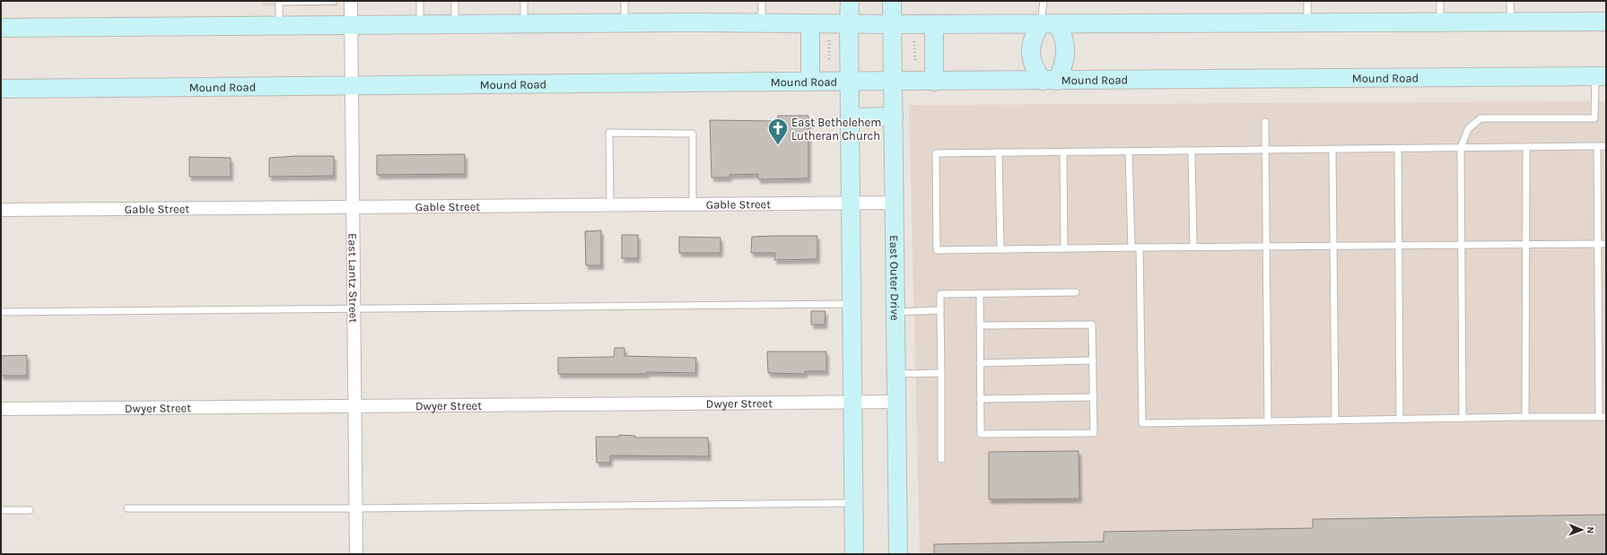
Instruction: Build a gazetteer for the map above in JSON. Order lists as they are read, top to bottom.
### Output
{
  "streets": {
    "main road": ["Mound Road", "East Outer Drive"],
    "street": ["Gable Street", "East Lantz Street", "Dwyer Street"]
  },
  "crossings": [
    ["Mound Road", "East Outer Drive"],
    ["Mound Road", "East Lantz Street"],
    ["Gable Street", "East Outer Drive"],
    ["Gable Street", "East Lantz Street"],
    ["East Outer Drive", "Dwyer Street"],
    ["East Lantz Street", "Dwyer Street"]
  ],
  "places": {
    "church": ["East Bethelehem Lutheran Church"]
  },
  "north": "right"
}
